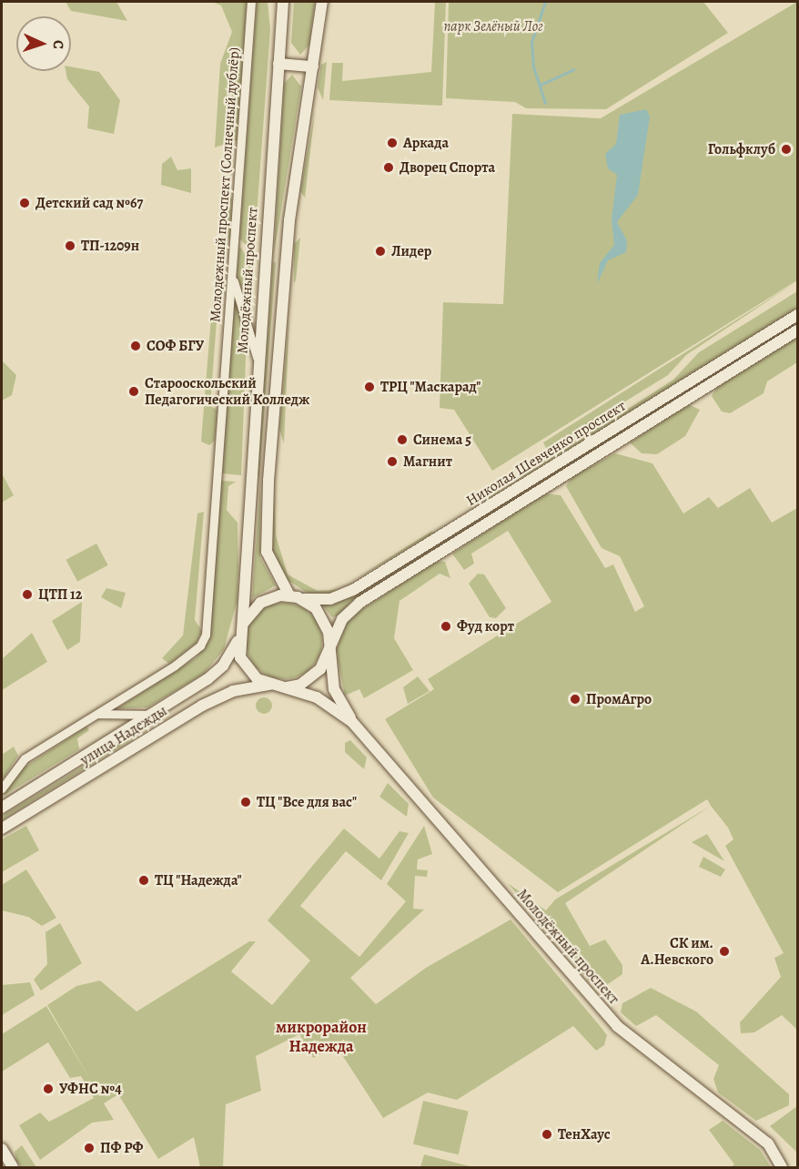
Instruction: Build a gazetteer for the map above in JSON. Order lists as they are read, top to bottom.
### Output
{
  "streets": {
    "main road": ["Молодёжный проспект", "Николая Шевченко проспект", "улица Надежды"],
    "street": ["Молодежный проспект (Солнечный дублёр)"]
  },
  "crossings": [
    ["Молодёжный проспект", "Николая Шевченко проспект"],
    ["Молодёжный проспект", "улица Надежды"],
    ["Николая Шевченко проспект", "улица Надежды"]
  ],
  "districts": ["микрорайон Надежда"],
  "parks": ["парк Зелёный Лог"],
  "places": [
    "Аркада",
    "Гольфклуб",
    "Дворец Спорта",
    "Детский сад №67",
    "ТП-1209н",
    "Лидер",
    "СОФ БГУ",
    "ТРЦ \"Маскарад\"",
    "Старооскольский Педагогический Колледж",
    "Синема 5",
    "Магнит",
    "ЦТП 12",
    "Фуд корт",
    "ПромАгро",
    "ТЦ \"Все для вас\"",
    "ТЦ \"Надежда\"",
    "СК им. А.Невского",
    "УФНС №4",
    "ТенХаус",
    "ПФ РФ"
  ],
  "north": "right"
}
